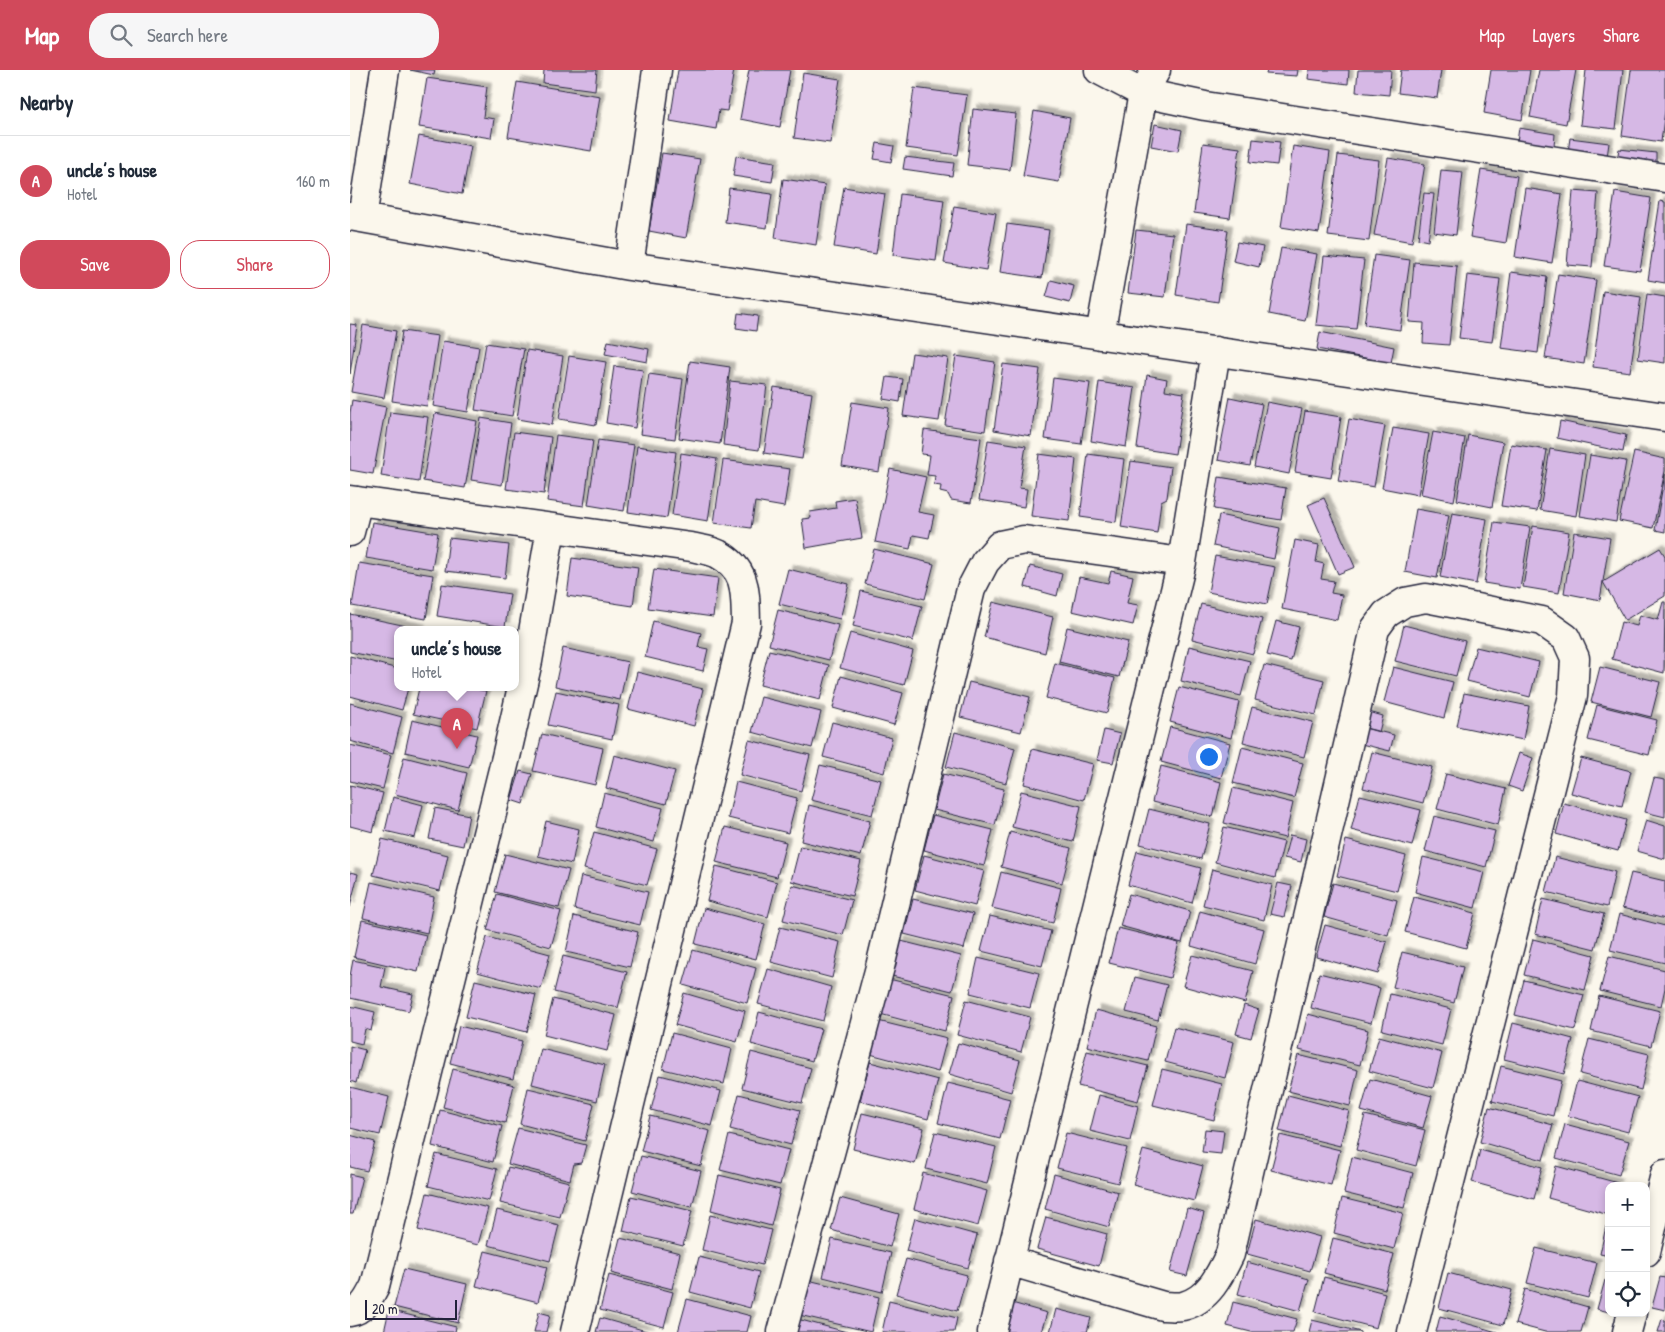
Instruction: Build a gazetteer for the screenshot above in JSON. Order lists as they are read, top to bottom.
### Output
{
  "scale_bar": "20 m",
  "page": {
    "header": "Map",
    "search": "Search here",
    "nav": ["Map", "Layers", "Share"],
    "heading": "Nearby",
    "list": [
      {
        "mark": "A",
        "name": "uncle’s house",
        "note": "Hotel",
        "value": "160 m"
      }
    ],
    "buttons": ["Save", "Share"],
    "popup": ["uncle’s house", "Hotel"],
    "pins": "A",
    "map_buttons": ["+", "−"],
    "scale": "20 m"
  }
}
